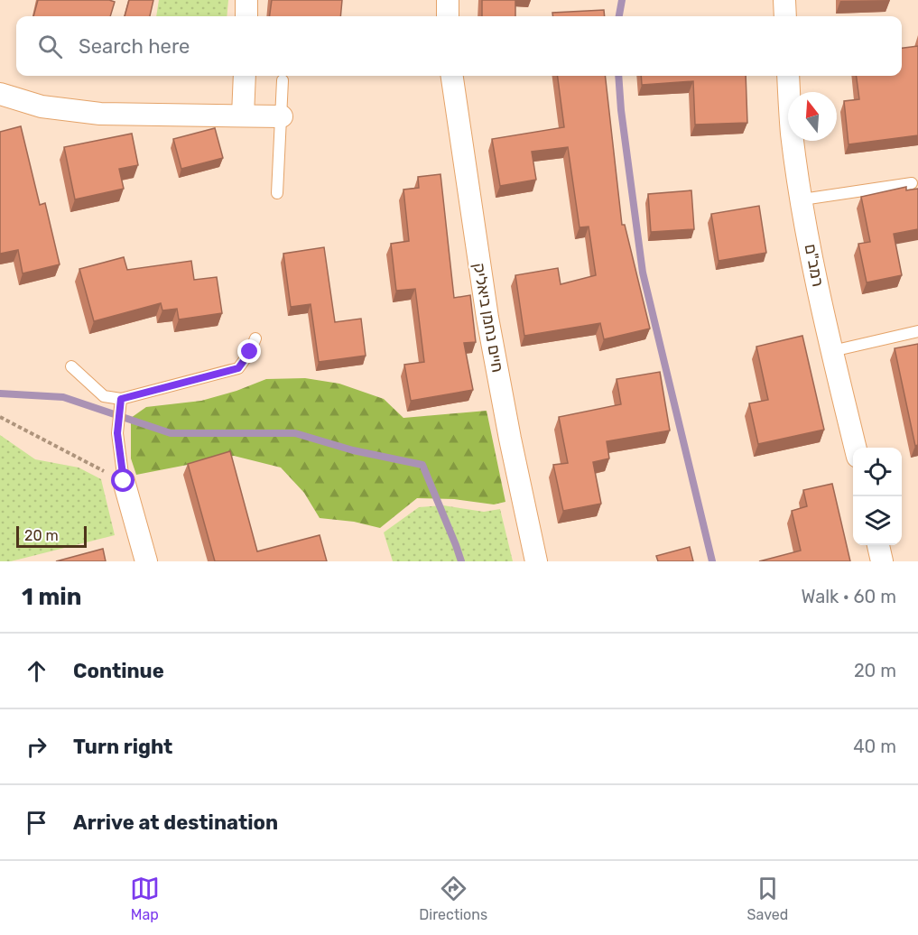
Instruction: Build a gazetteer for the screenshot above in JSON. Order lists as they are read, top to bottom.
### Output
{
  "streets": {
    "street": ["רמב\"ם", "חיים נחמן ביאליק"]
  },
  "scale_bar": "20 m",
  "north": "top",
  "page": {
    "search": "Search here",
    "scale": "20 m",
    "heading": ["1 min", "Walk · 60 m"],
    "list": [
      ["Continue", "20 m"],
      ["Turn right", "40 m"],
      "Arrive at destination"
    ],
    "nav": ["Map", "Directions", "Saved"]
  }
}
